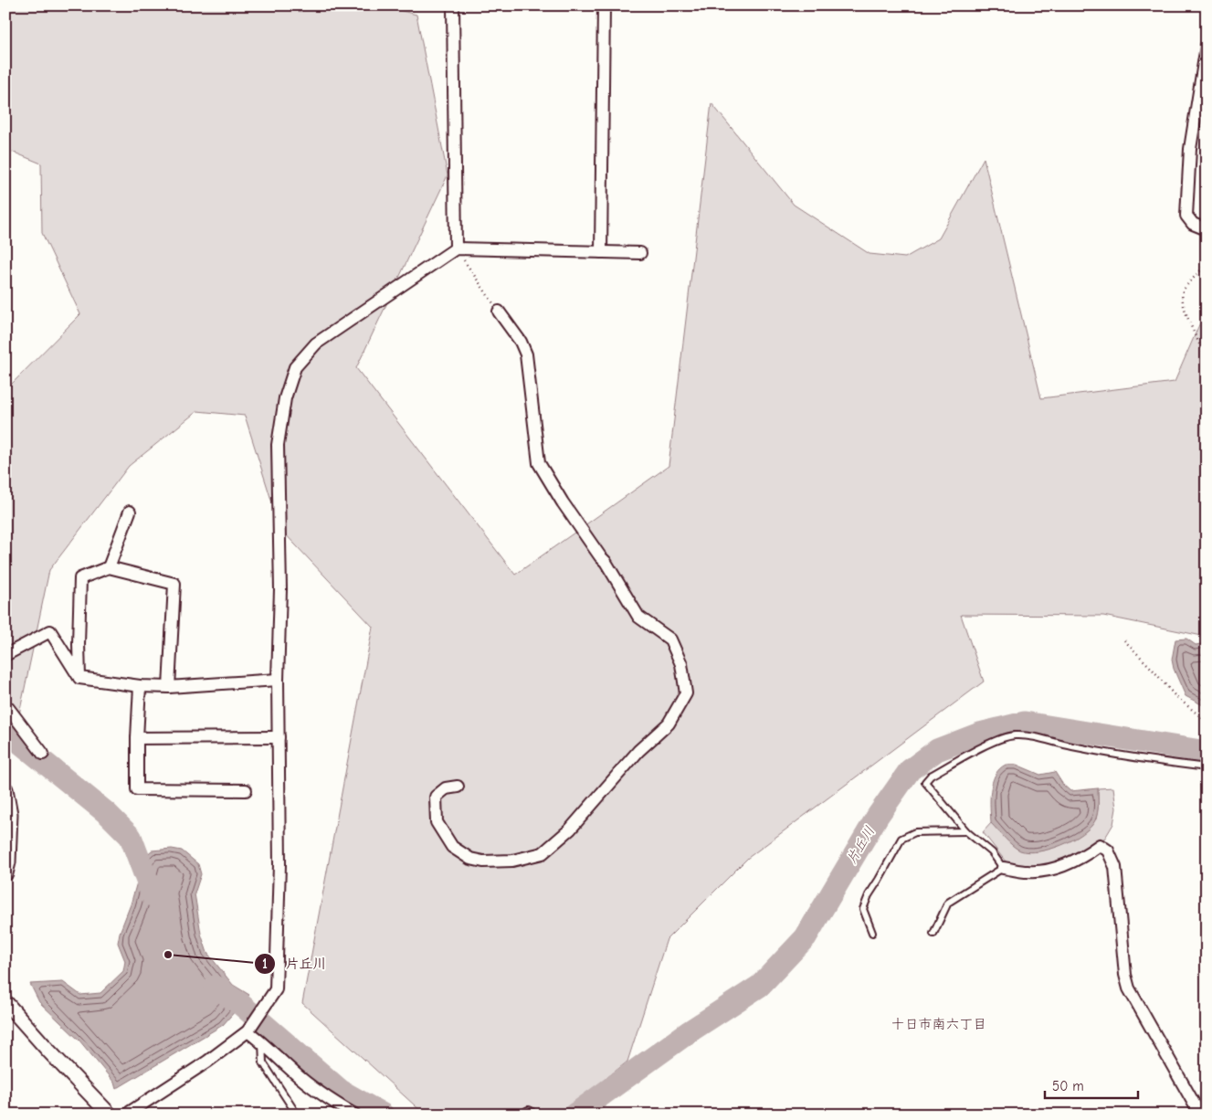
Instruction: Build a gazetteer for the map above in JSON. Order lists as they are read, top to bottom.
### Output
{
  "districts": ["十日市南六丁目"],
  "water": ["片丘川"],
  "places": ["片丘川"],
  "scale_bar": "50 m"
}
